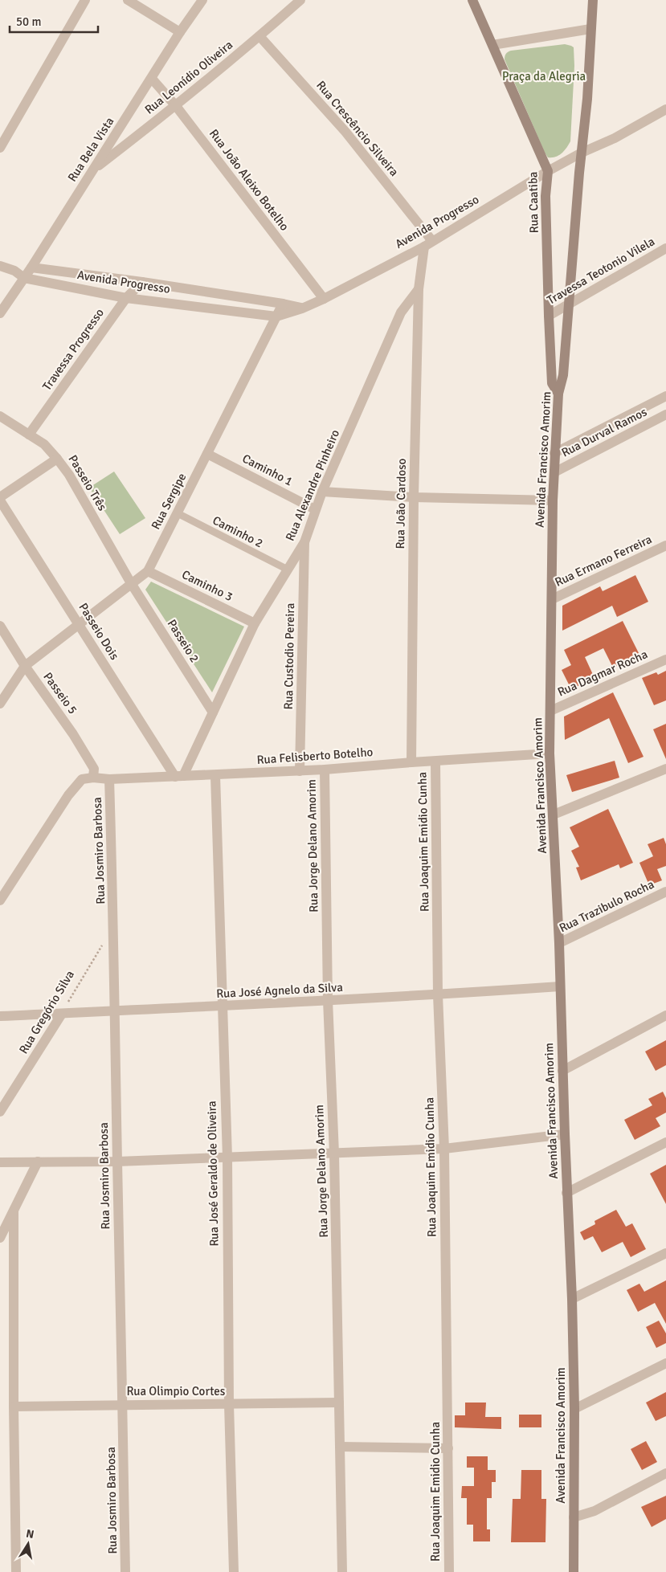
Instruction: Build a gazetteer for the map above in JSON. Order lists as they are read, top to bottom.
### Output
{
  "streets": {
    "main road": ["Rua Caatiba", "Avenida Francisco Amorim"],
    "street": [
      "Rua Leonídio Oliveira",
      "Rua Crescêncio Silveira",
      "Rua Bela Vista",
      "Rua João Aleixo Botelho",
      "Avenida Progresso",
      "Travessa Teotonio Vilela",
      "Travessa Progresso",
      "Rua Durval Ramos",
      "Caminho 1",
      "Passeio Três",
      "Rua Alexandre Pinheiro",
      "Rua Sergipe",
      "Rua João Cardoso",
      "Rua Ermano Ferreira",
      "Caminho 3",
      "Passeio Dois",
      "Passeio 2",
      "Rua Custodio Pereira",
      "Rua Dagmar Rocha",
      "Passeio 5",
      "Rua Felisberto Botelho",
      "Rua Joaquim Emidio Cunha",
      "Rua Jorge Delano Amorim",
      "Rua Josmiro Barbosa",
      "Rua Trazibulo Rocha",
      "Rua José Agnelo da Silva",
      "Rua Gregório Silva",
      "Rua José Geraldo de Oliveira",
      "Rua Olimpio Cortes"
    ],
    "lane": ["Caminho 2"]
  },
  "crossings": [
    ["Rua Leonídio Oliveira", "Rua Crescêncio Silveira"],
    ["Rua Leonídio Oliveira", "Rua Bela Vista"],
    ["Rua Leonídio Oliveira", "Rua João Aleixo Botelho"],
    ["Rua Crescêncio Silveira", "Avenida Progresso"],
    ["Rua Crescêncio Silveira", "Rua João Cardoso"],
    ["Rua Bela Vista", "Rua João Aleixo Botelho"],
    ["Rua Bela Vista", "Avenida Progresso"],
    ["Rua João Aleixo Botelho", "Avenida Progresso"],
    ["Rua Caatiba", "Avenida Progresso"],
    ["Rua Caatiba", "Travessa Teotonio Vilela"],
    ["Rua Caatiba", "Avenida Francisco Amorim"],
    ["Avenida Progresso", "Travessa Progresso"],
    ["Avenida Progresso", "Avenida Francisco Amorim"],
    ["Avenida Progresso", "Rua Sergipe"],
    ["Avenida Progresso", "Rua João Cardoso"],
    ["Travessa Teotonio Vilela", "Avenida Francisco Amorim"],
    ["Travessa Progresso", "Passeio Três"],
    ["Rua Durval Ramos", "Avenida Francisco Amorim"],
    ["Avenida Francisco Amorim", "Rua Ermano Ferreira"],
    ["Avenida Francisco Amorim", "Rua Dagmar Rocha"],
    ["Avenida Francisco Amorim", "Rua Felisberto Botelho"],
    ["Avenida Francisco Amorim", "Rua Trazibulo Rocha"],
    ["Avenida Francisco Amorim", "Rua José Agnelo da Silva"],
    ["Caminho 1", "Rua Alexandre Pinheiro"],
    ["Caminho 1", "Rua Sergipe"],
    ["Passeio Três", "Rua Sergipe"],
    ["Passeio Três", "Passeio 2"],
    ["Rua Alexandre Pinheiro", "Rua João Cardoso"],
    ["Rua Alexandre Pinheiro", "Caminho 2"],
    ["Rua Alexandre Pinheiro", "Caminho 3"],
    ["Rua Alexandre Pinheiro", "Passeio Dois"],
    ["Rua Alexandre Pinheiro", "Passeio 2"],
    ["Rua Alexandre Pinheiro", "Rua Custodio Pereira"],
    ["Rua Alexandre Pinheiro", "Rua Felisberto Botelho"],
    ["Rua Sergipe", "Caminho 2"],
    ["Rua Sergipe", "Caminho 3"],
    ["Rua Sergipe", "Passeio Dois"],
    ["Rua Sergipe", "Passeio 2"],
    ["Rua Sergipe", "Passeio 5"],
    ["Rua João Cardoso", "Rua Felisberto Botelho"],
    ["Passeio Dois", "Rua Felisberto Botelho"],
    ["Rua Custodio Pereira", "Rua Felisberto Botelho"],
    ["Passeio 5", "Rua Felisberto Botelho"],
    ["Rua Felisberto Botelho", "Rua Joaquim Emidio Cunha"],
    ["Rua Felisberto Botelho", "Rua Jorge Delano Amorim"],
    ["Rua Felisberto Botelho", "Rua Josmiro Barbosa"],
    ["Rua Felisberto Botelho", "Rua José Geraldo de Oliveira"],
    ["Rua Joaquim Emidio Cunha", "Rua José Agnelo da Silva"],
    ["Rua Jorge Delano Amorim", "Rua José Agnelo da Silva"],
    ["Rua Jorge Delano Amorim", "Rua Olimpio Cortes"],
    ["Rua Josmiro Barbosa", "Rua José Agnelo da Silva"],
    ["Rua Josmiro Barbosa", "Rua Olimpio Cortes"],
    ["Rua José Agnelo da Silva", "Rua Gregório Silva"],
    ["Rua José Agnelo da Silva", "Rua José Geraldo de Oliveira"],
    ["Rua José Geraldo de Oliveira", "Rua Olimpio Cortes"]
  ],
  "parks": ["Praça da Alegria"],
  "scale_bar": "50 m",
  "north": "top"
}
